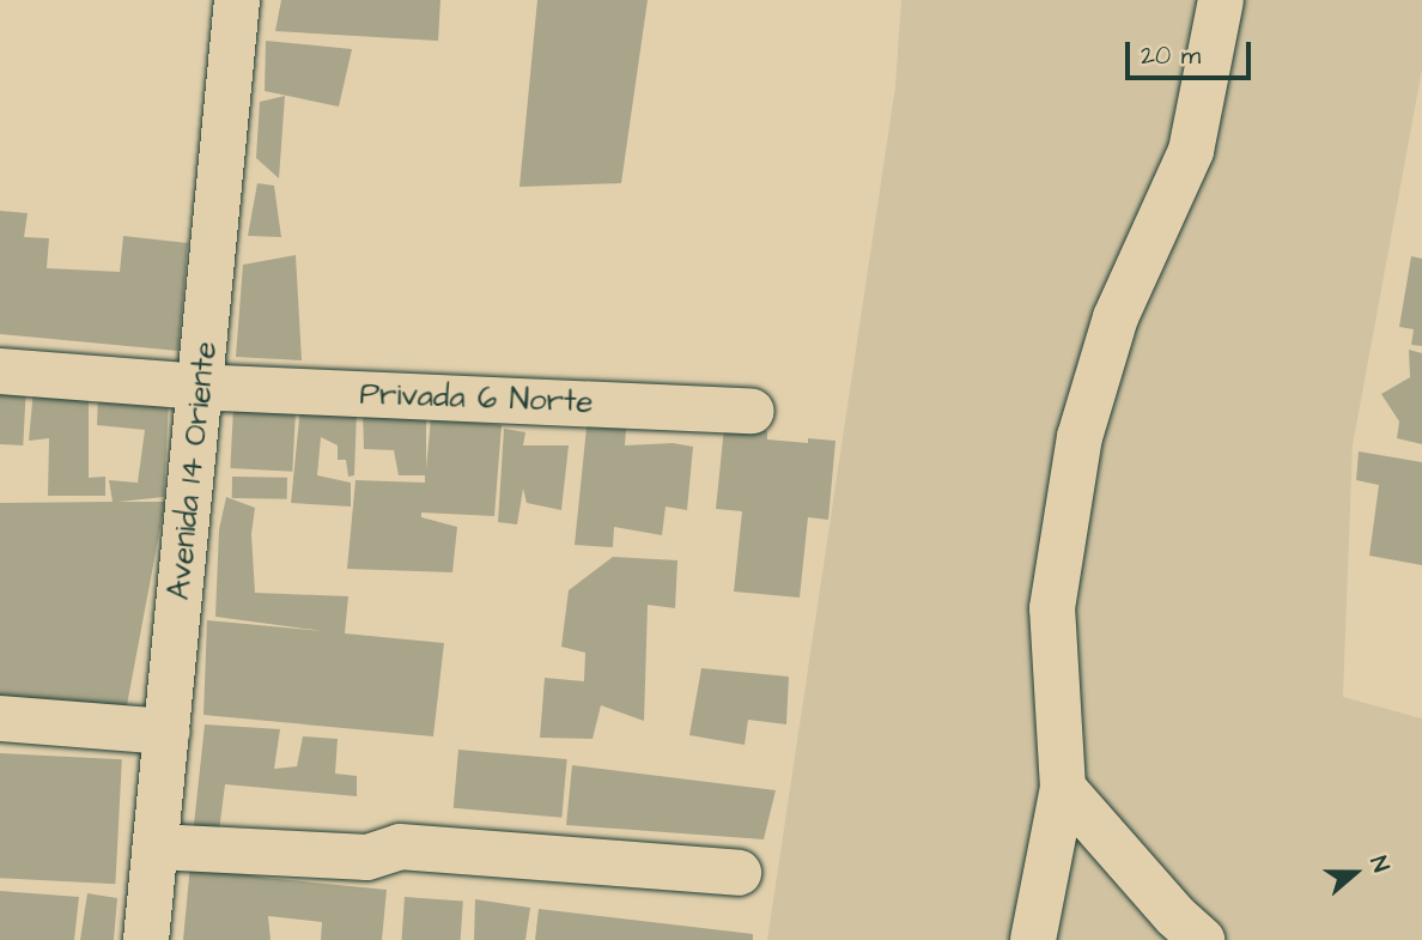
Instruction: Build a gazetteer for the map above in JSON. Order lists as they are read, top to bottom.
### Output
{
  "streets": {
    "street": ["Privada 6 Norte", "Avenida 14 Oriente"]
  },
  "crossings": [
    ["Privada 6 Norte", "Avenida 14 Oriente"]
  ],
  "scale_bar": "20 m",
  "north": "right"
}
